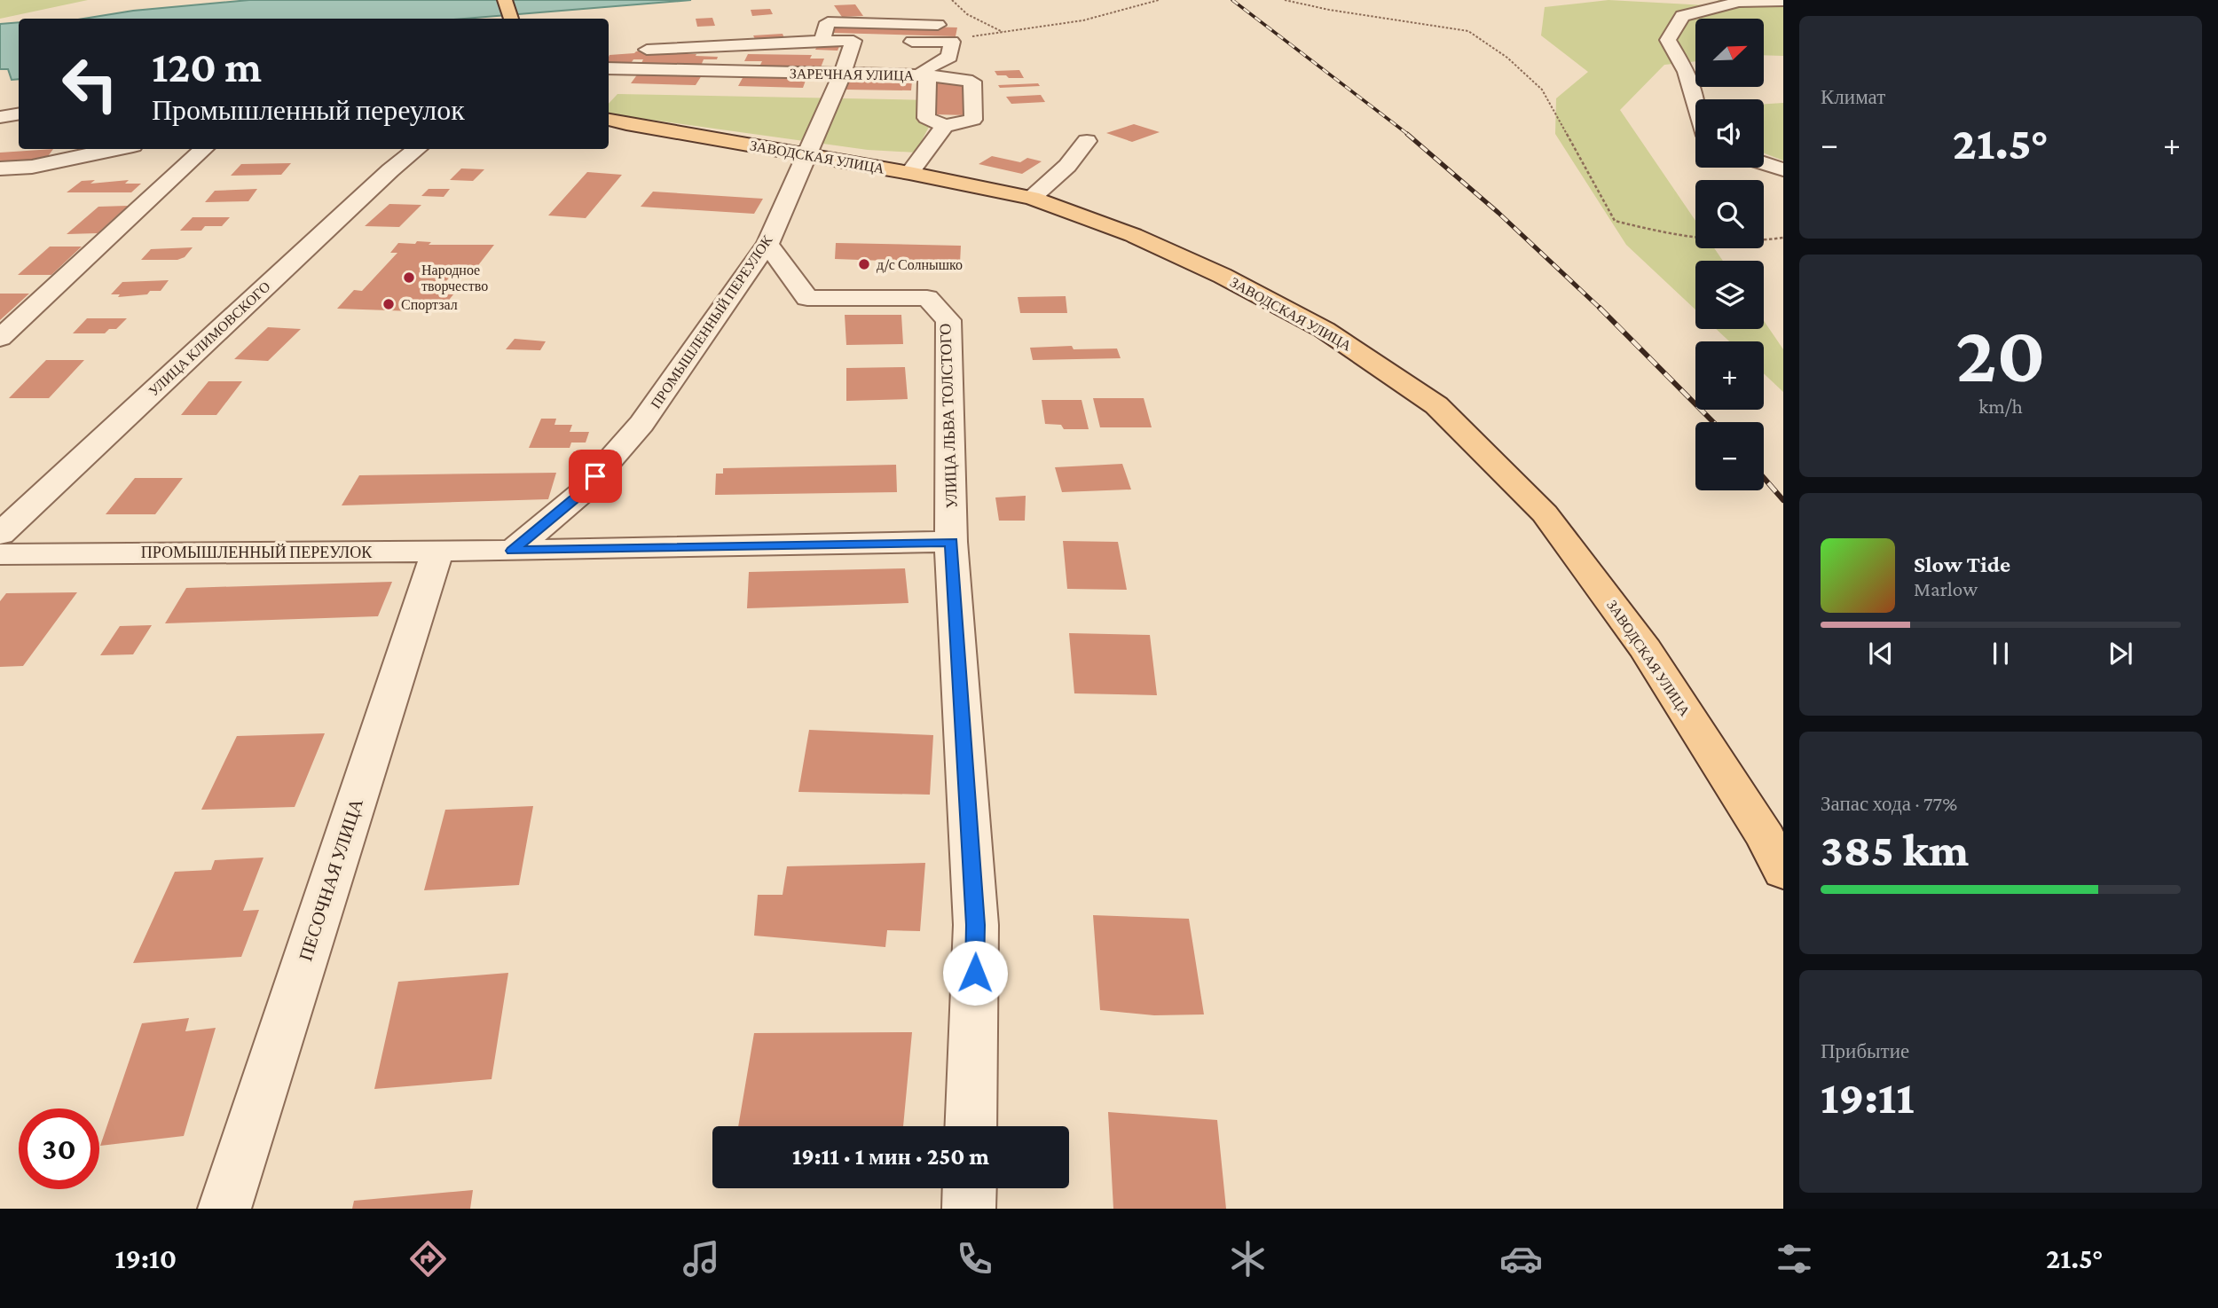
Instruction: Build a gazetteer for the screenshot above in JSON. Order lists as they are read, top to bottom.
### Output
{
  "streets": {
    "main road": ["ЗАВОДСКАЯ УЛИЦА"],
    "street": [
      "ЗАРЕЧНАЯ УЛИЦА",
      "ПРОМЫШЛЕННЫЙ ПЕРЕУЛОК",
      "УЛИЦА КЛИМОВСКОГО",
      "УЛИЦА ЛЬВА ТОЛСТОГО",
      "ПЕСОЧНАЯ УЛИЦА"
    ]
  },
  "crossings": [
    ["ЗАРЕЧНАЯ УЛИЦА", "ПРОМЫШЛЕННЫЙ ПЕРЕУЛОК"],
    ["ЗАВОДСКАЯ УЛИЦА", "ПРОМЫШЛЕННЫЙ ПЕРЕУЛОК"],
    ["ПРОМЫШЛЕННЫЙ ПЕРЕУЛОК", "УЛИЦА ЛЬВА ТОЛСТОГО"],
    ["ПРОМЫШЛЕННЫЙ ПЕРЕУЛОК", "ПЕСОЧНАЯ УЛИЦА"]
  ],
  "places": ["д/с Солнышко", "Народное творчество", "Спортзал"],
  "north": "top right",
  "page": {
    "tile": [
      "Климат",
      ["20", "km/h"],
      ["Запас хода · 77%", "385 km"],
      ["Прибытие", "19:11"]
    ],
    "map_buttons": ["+", "−"],
    "turn": ["120 m", "Промышленный переулок"],
    "heat": ["−", "21.5°", "+"],
    "song": ["Slow Tide", "Marlow"],
    "limit": "30",
    "trip": "19:11 · 1 мин · 250 m",
    "tabs": ["19:10", "21.5°"]
  }
}
